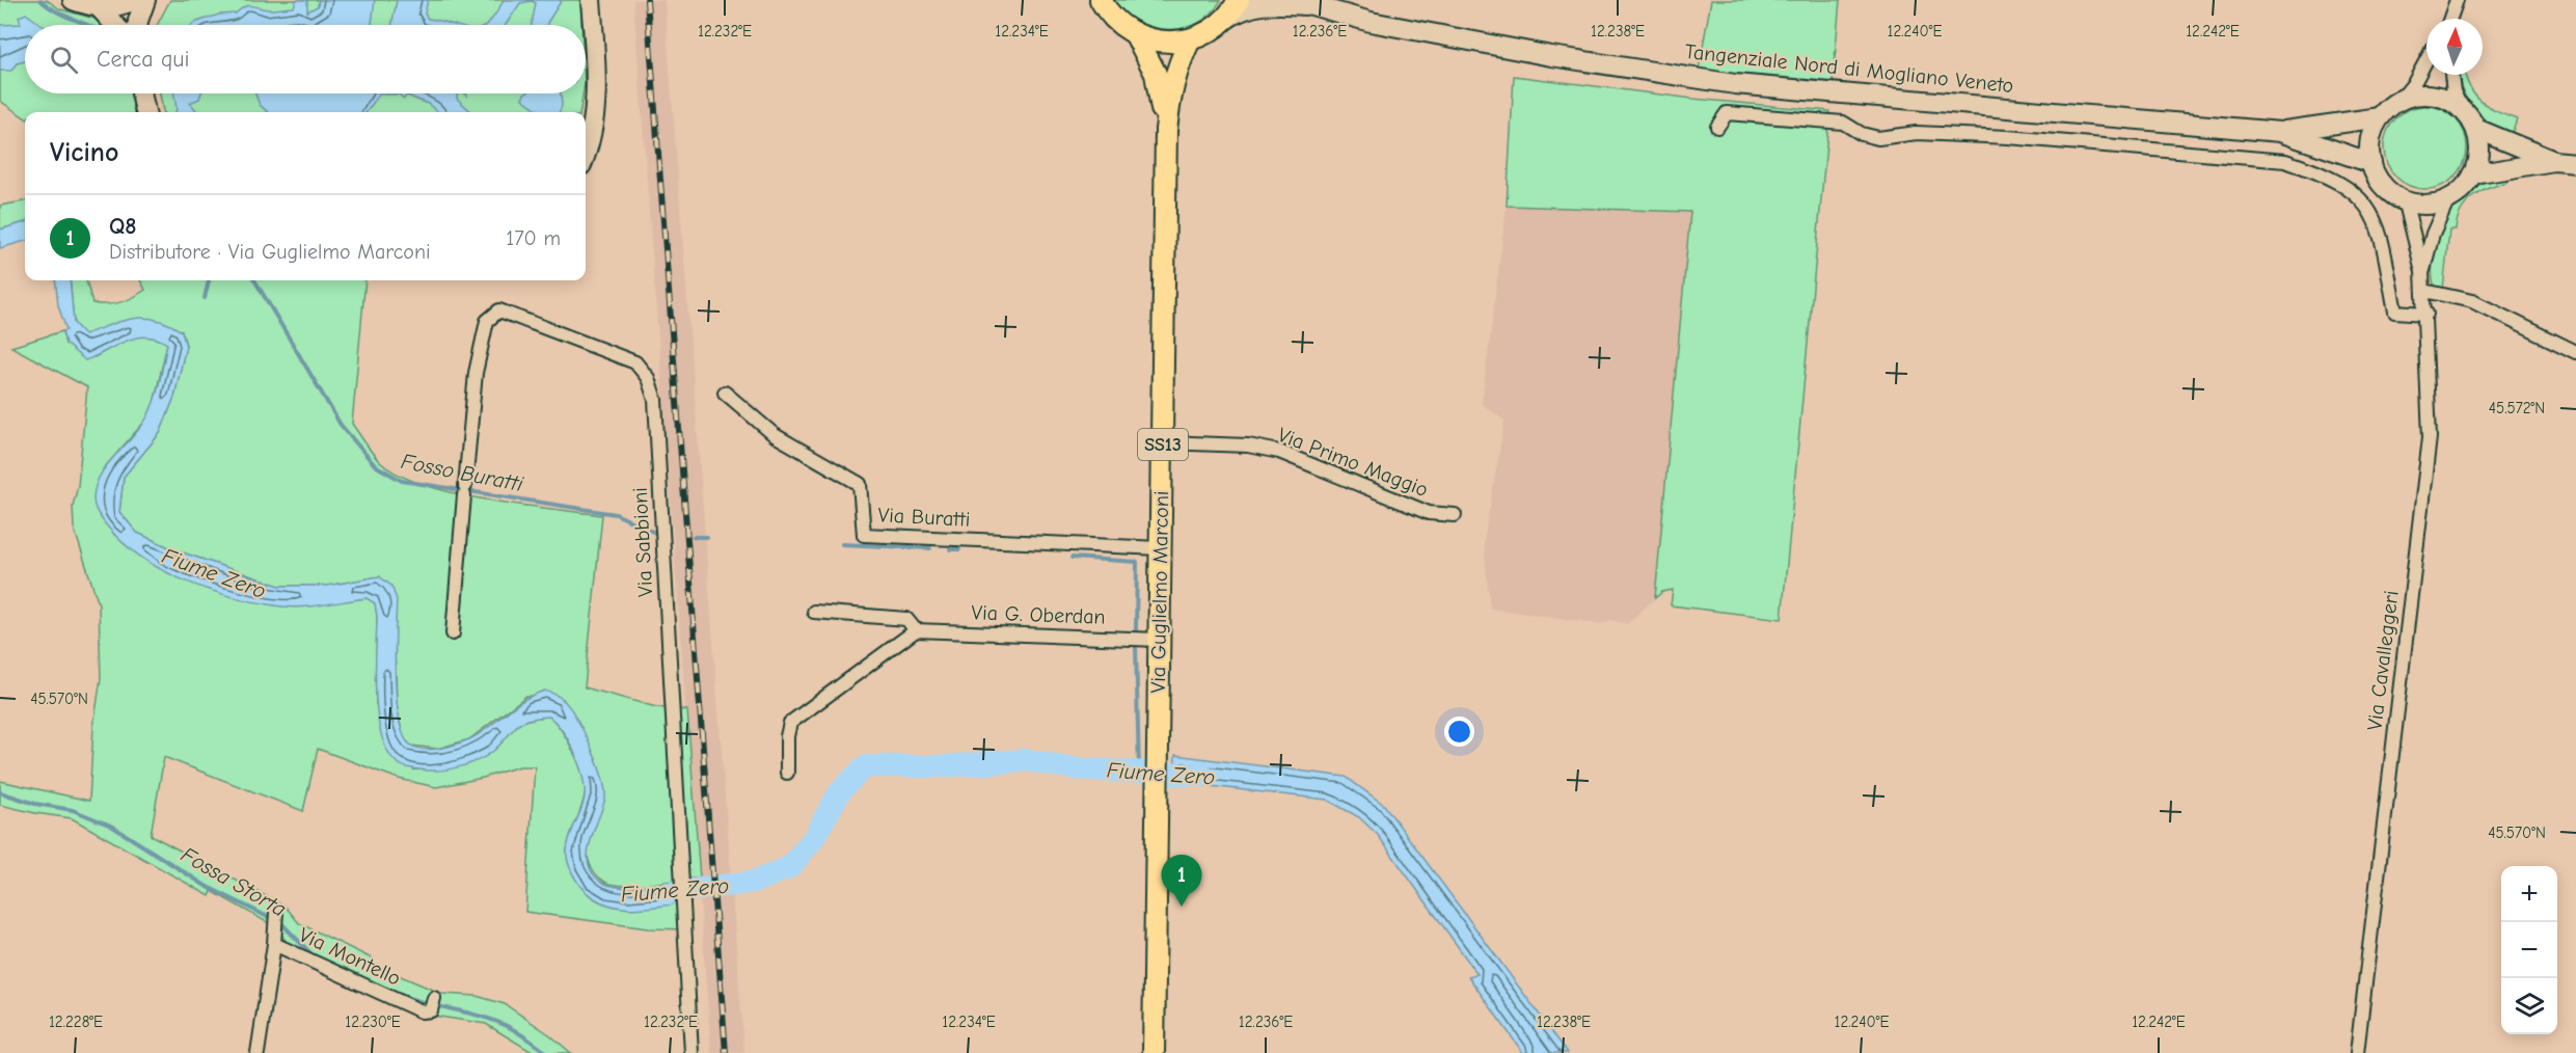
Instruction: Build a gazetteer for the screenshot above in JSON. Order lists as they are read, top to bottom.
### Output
{
  "streets": {
    "main road": ["Tangenziale Nord di Mogliano Veneto", "SS13", "Via Guglielmo Marconi"],
    "street": [
      "Via Primo Maggio",
      "Via Buratti",
      "Via Sabbioni",
      "Via G. Oberdan",
      "Via Cavalleggeri",
      "Via Montello"
    ]
  },
  "crossings": [
    ["Tangenziale Nord di Mogliano Veneto", "Via Guglielmo Marconi"],
    ["Via Primo Maggio", "Via Guglielmo Marconi"],
    ["Via Buratti", "Via Guglielmo Marconi"],
    ["Via Guglielmo Marconi", "Via G. Oberdan"]
  ],
  "water": ["Fosso Buratti", "Fiume Zero", "Fossa Storta"],
  "north": "top",
  "page": {
    "search": "Cerca qui",
    "heading": "Vicino",
    "list": [
      {
        "mark": "1",
        "name": "Q8",
        "note": "Distributore · Via Guglielmo Marconi",
        "value": "170 m"
      }
    ],
    "pins": "1",
    "map_buttons": ["+", "−"]
  },
  "coordinates": [
    "12.232°E",
    "12.234°E",
    "12.236°E",
    "12.238°E",
    "12.240°E",
    "12.242°E",
    "45.572°N",
    "45.570°N",
    "12.228°E",
    "12.230°E"
  ]
}
